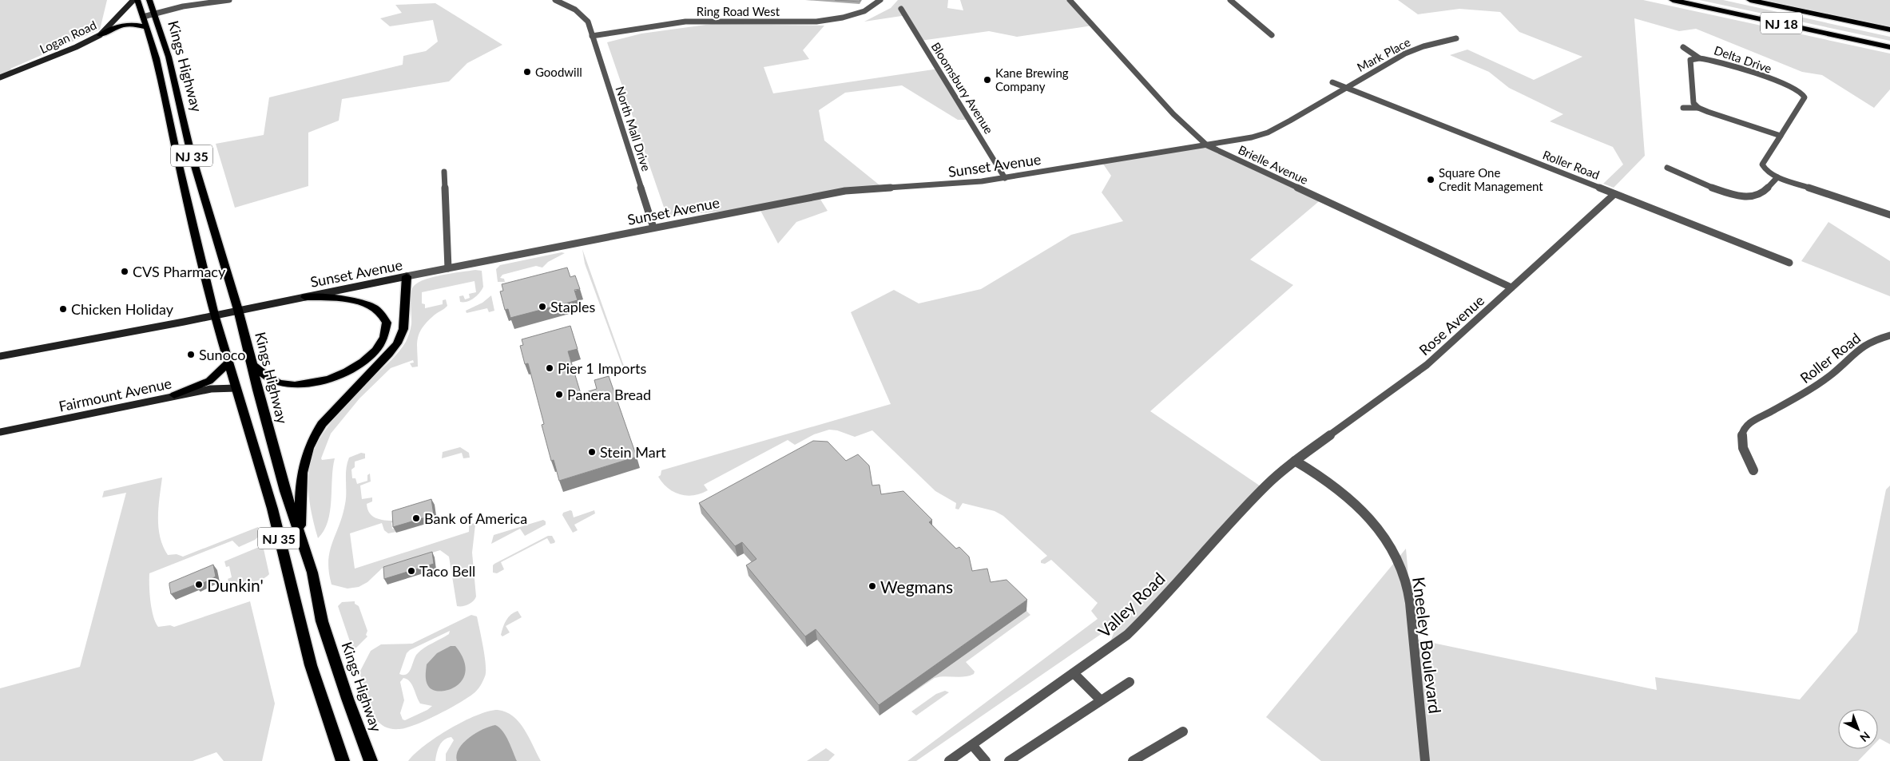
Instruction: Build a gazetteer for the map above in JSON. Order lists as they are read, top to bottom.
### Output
{
  "streets": {
    "highway": ["NJ 18"],
    "main road": ["Kings Highway", "NJ 35"],
    "street": [
      "Ring Road West",
      "Logan Road",
      "Mark Place",
      "Delta Drive",
      "Bloomsbury Avenue",
      "North Mall Drive",
      "Brielle Avenue",
      "Roller Road",
      "Sunset Avenue",
      "Rose Avenue",
      "Fairmount Avenue",
      "Valley Road",
      "Kneeley Boulevard"
    ]
  },
  "crossings": [
    ["Ring Road West", "North Mall Drive"],
    ["Mark Place", "Roller Road"],
    ["Mark Place", "Sunset Avenue"],
    ["Kings Highway", "Sunset Avenue"],
    ["Kings Highway", "Fairmount Avenue"],
    ["Bloomsbury Avenue", "Sunset Avenue"],
    ["North Mall Drive", "Sunset Avenue"],
    ["Brielle Avenue", "Sunset Avenue"],
    ["Brielle Avenue", "Rose Avenue"],
    ["Roller Road", "Sunset Avenue"],
    ["Roller Road", "Rose Avenue"],
    ["Rose Avenue", "Valley Road"],
    ["Rose Avenue", "Kneeley Boulevard"],
    ["Valley Road", "Kneeley Boulevard"]
  ],
  "places": [
    "Goodwill",
    "Kane Brewing Company",
    "Square One Credit Management",
    "CVS Pharmacy",
    "Staples",
    "Chicken Holiday",
    "Sunoco",
    "Pier 1 Imports",
    "Panera Bread",
    "Stein Mart",
    "Bank of America",
    "Taco Bell",
    "Dunkin'",
    "Wegmans"
  ],
  "north": "bottom right"
}
